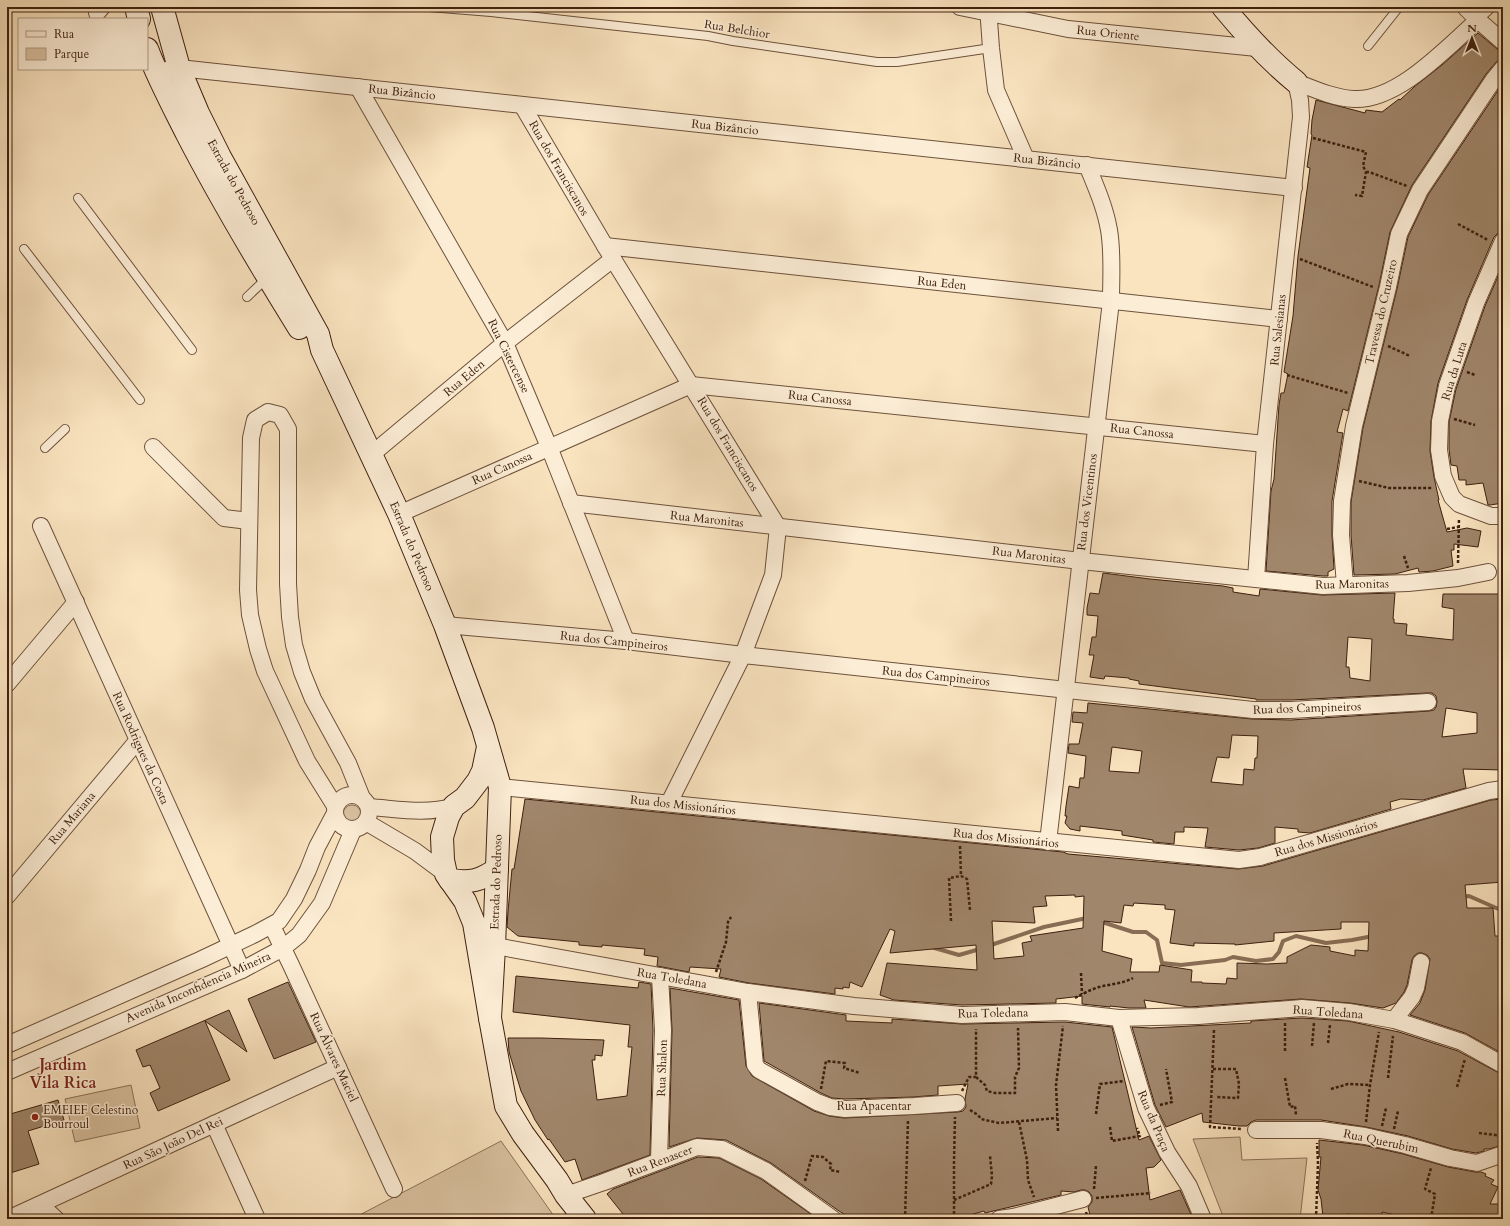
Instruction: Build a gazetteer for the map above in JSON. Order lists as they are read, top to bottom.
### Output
{
  "streets": {
    "main road": ["Estrada do Pedroso"],
    "street": [
      "Rua Oriente",
      "Rua Bizâncio",
      "Rua dos Franciscanos",
      "Rua Eden",
      "Travessa do Cruzeiro",
      "Rua Salesianas",
      "Rua Cistercense",
      "Rua da Luta",
      "Rua Canossa",
      "Rua dos Vicentinos",
      "Rua Maronitas",
      "Rua dos Campineiros",
      "Rua Rodrigues da Costa",
      "Rua dos Missionários",
      "Rua Mariana",
      "Rua Toledana",
      "Avenida Inconfidencia Mineira",
      "Rua Álvares Maciel",
      "Rua Shalon",
      "Rua Apacentar",
      "Rua da Praça",
      "Rua Querubim",
      "Rua São João Del Rei",
      "Rua Renascer"
    ],
    "lane": ["Rua Belchior"]
  },
  "crossings": [
    ["Rua Bizâncio", "Rua dos Franciscanos"],
    ["Rua Bizâncio", "Estrada do Pedroso"],
    ["Rua Bizâncio", "Rua Salesianas"],
    ["Rua Bizâncio", "Rua Cistercense"],
    ["Rua Bizâncio", "Rua dos Vicentinos"],
    ["Rua dos Franciscanos", "Rua Eden"],
    ["Rua dos Franciscanos", "Rua Canossa"],
    ["Rua dos Franciscanos", "Rua Maronitas"],
    ["Estrada do Pedroso", "Rua Eden"],
    ["Estrada do Pedroso", "Rua Canossa"],
    ["Estrada do Pedroso", "Rua dos Campineiros"],
    ["Estrada do Pedroso", "Rua dos Missionários"],
    ["Estrada do Pedroso", "Rua Toledana"],
    ["Estrada do Pedroso", "Rua Renascer"],
    ["Rua Eden", "Rua Salesianas"],
    ["Rua Eden", "Rua Cistercense"],
    ["Rua Eden", "Rua dos Vicentinos"],
    ["Travessa do Cruzeiro", "Rua Maronitas"],
    ["Rua Salesianas", "Rua Canossa"],
    ["Rua Salesianas", "Rua Maronitas"],
    ["Rua Cistercense", "Rua Canossa"],
    ["Rua Cistercense", "Rua Maronitas"],
    ["Rua Cistercense", "Rua dos Campineiros"],
    ["Rua Canossa", "Rua dos Vicentinos"],
    ["Rua dos Vicentinos", "Rua Maronitas"],
    ["Rua dos Vicentinos", "Rua dos Campineiros"],
    ["Rua dos Vicentinos", "Rua dos Missionários"],
    ["Rua Rodrigues da Costa", "Rua Mariana"],
    ["Rua Rodrigues da Costa", "Avenida Inconfidencia Mineira"],
    ["Rua Toledana", "Rua Shalon"],
    ["Rua Toledana", "Rua Apacentar"],
    ["Rua Toledana", "Rua da Praça"],
    ["Avenida Inconfidencia Mineira", "Rua Álvares Maciel"],
    ["Rua Álvares Maciel", "Rua São João Del Rei"],
    ["Rua Shalon", "Rua Renascer"]
  ],
  "districts": ["Jardim Vila Rica"],
  "places": ["EMEIEF Celestino Bourroul"],
  "legend": ["Rua", "Parque"],
  "north": "top"
}
